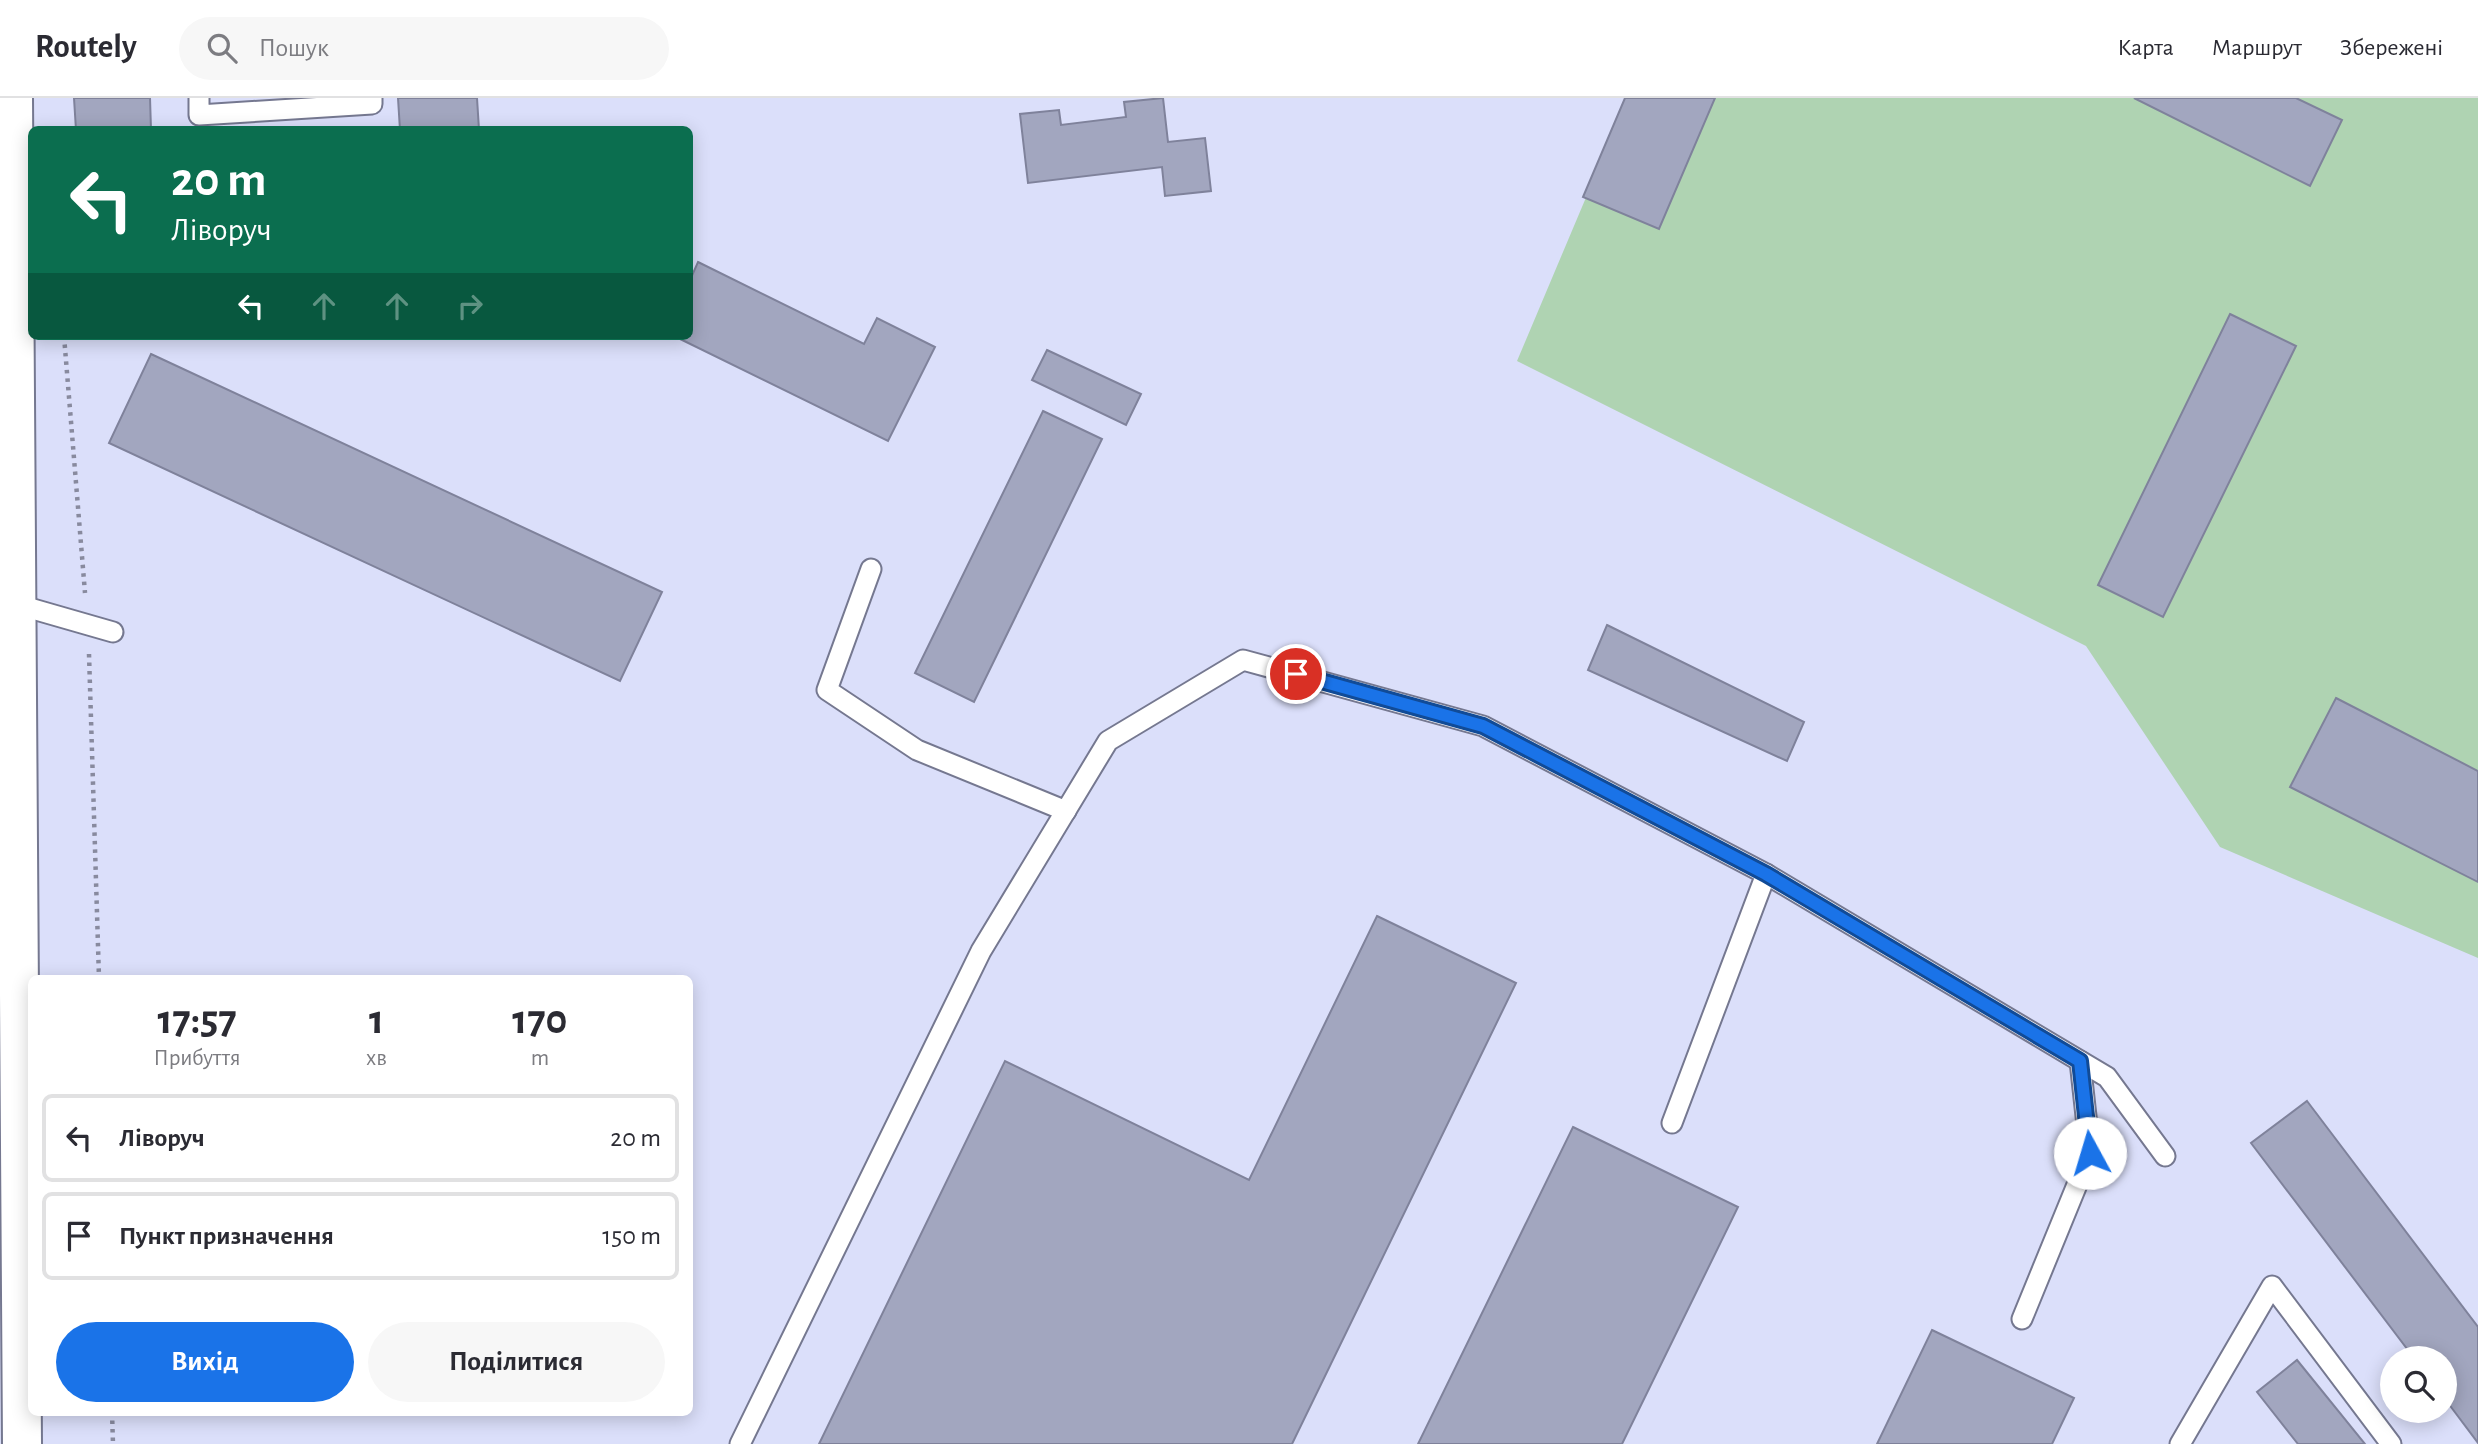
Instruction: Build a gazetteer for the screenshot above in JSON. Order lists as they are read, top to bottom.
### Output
{
  "page": {
    "header": "Routely",
    "search": "Пошук",
    "nav": ["Карта", "Маршрут", "Збережені"],
    "turn": ["20 m", "Ліворуч"],
    "eta": [
      "17:57",
      "Прибуття",
      "1",
      "хв",
      "170",
      "m"
    ],
    "list": [
      {
        "name": "Ліворуч",
        "value": "20 m"
      },
      {
        "name": "Пункт призначення",
        "value": "150 m"
      }
    ],
    "buttons": ["Вихід", "Поділитися"]
  }
}
